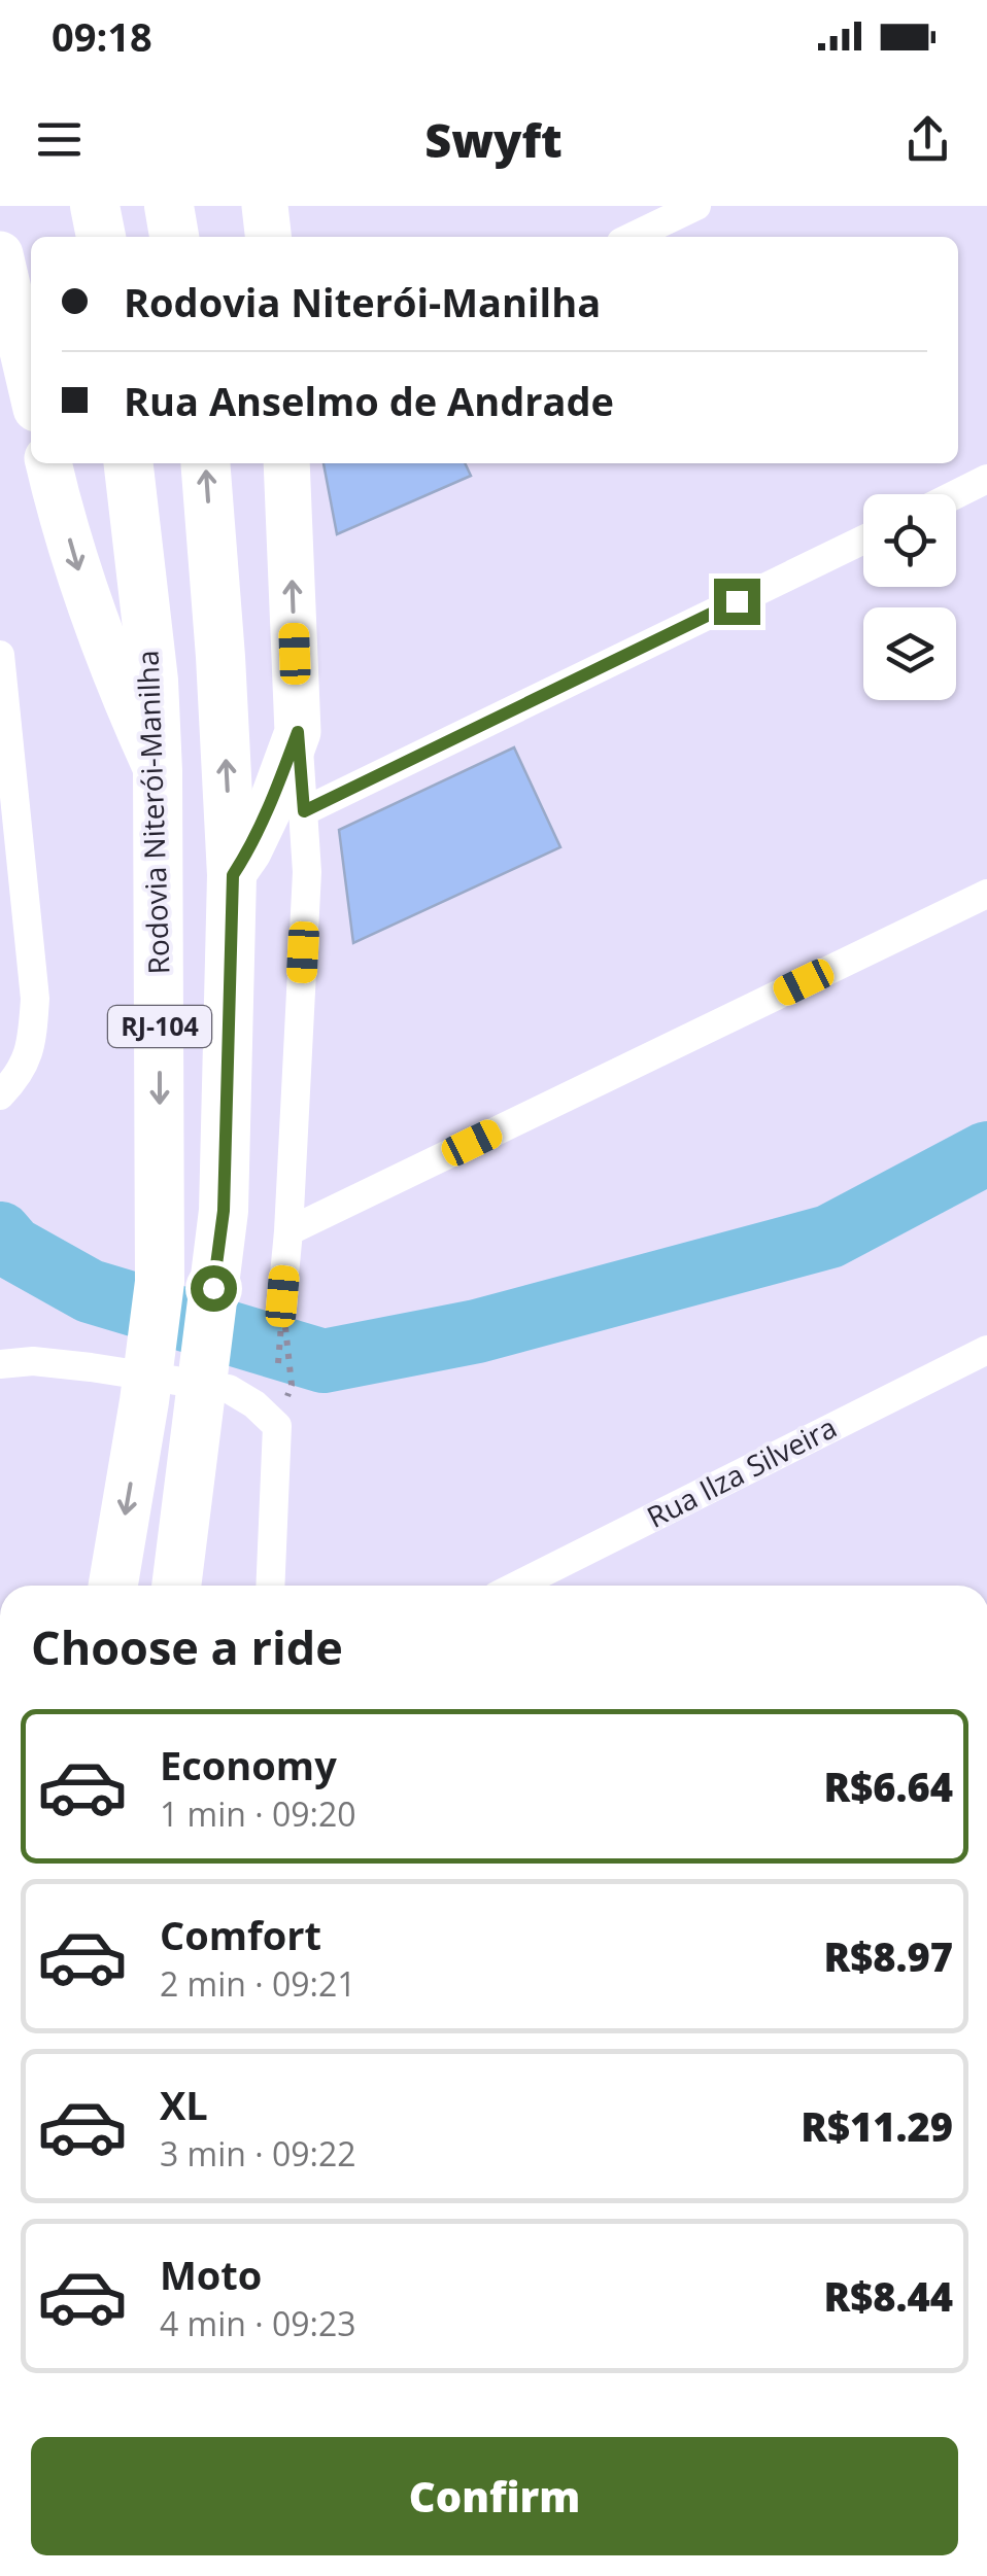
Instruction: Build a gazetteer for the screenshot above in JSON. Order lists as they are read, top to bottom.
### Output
{
  "streets": {
    "highway": ["Rodovia Niterói-Manilha", "RJ-104"],
    "street": ["Rua Ilza Silveira"]
  },
  "page": {
    "status": "09:18",
    "header": "Swyft",
    "banner": ["Rodovia Niterói-Manilha", "Rua Anselmo de Andrade"],
    "heading": "Choose a ride",
    "list": [
      {
        "name": "Economy",
        "note": "1 min · 09:20",
        "value": "R$6.64"
      },
      {
        "name": "Comfort",
        "note": "2 min · 09:21",
        "value": "R$8.97"
      },
      {
        "name": "XL",
        "note": "3 min · 09:22",
        "value": "R$11.29"
      },
      {
        "name": "Moto",
        "note": "4 min · 09:23",
        "value": "R$8.44"
      }
    ],
    "buttons": "Confirm"
  }
}
